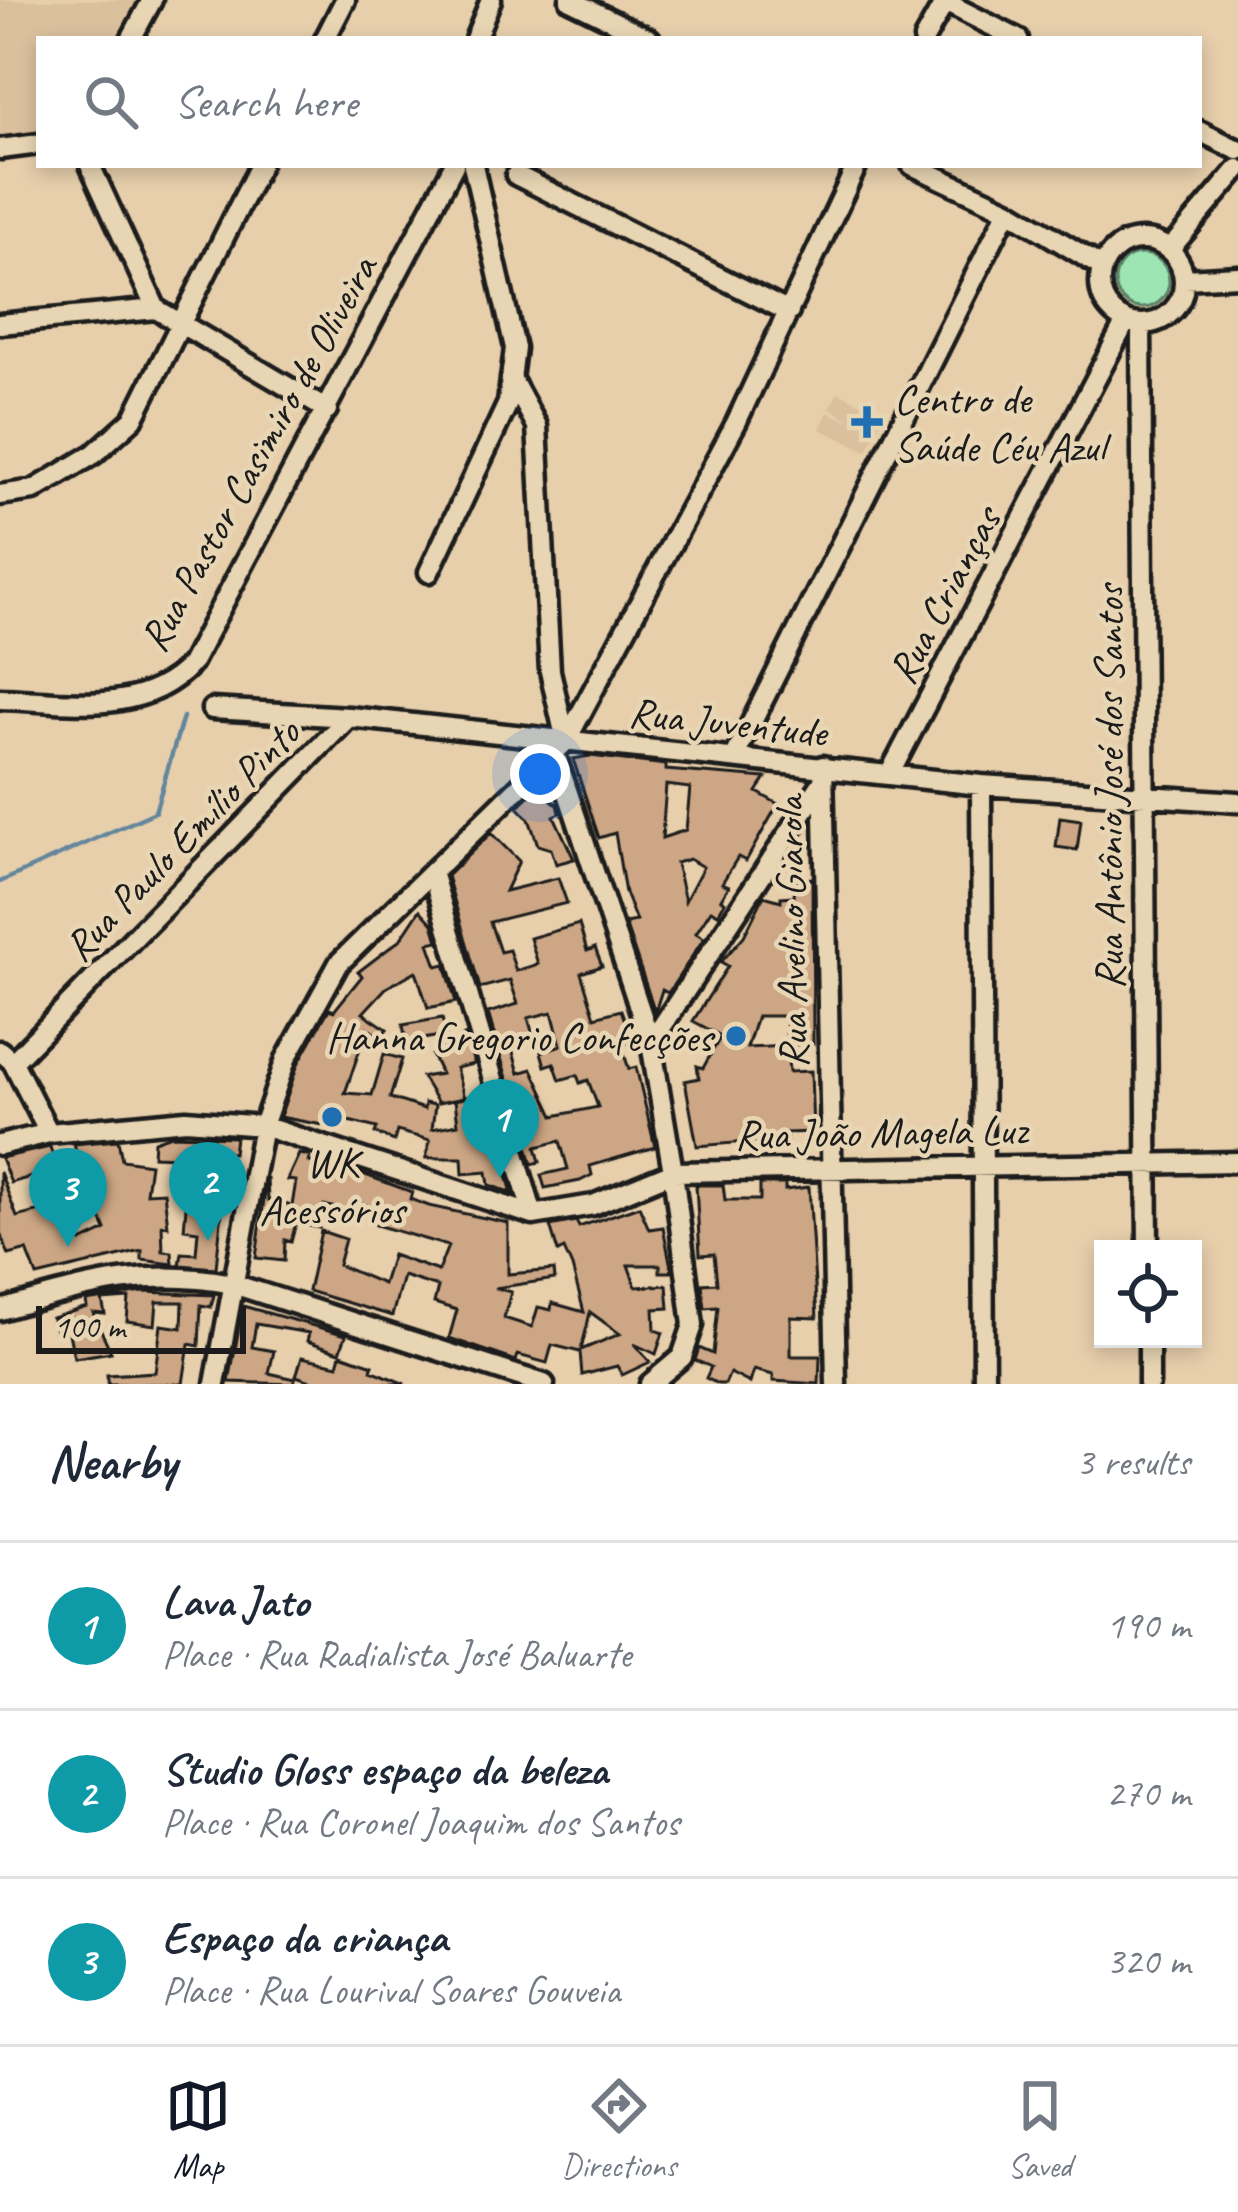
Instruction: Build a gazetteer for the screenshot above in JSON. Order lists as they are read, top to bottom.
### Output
{
  "streets": {
    "street": [
      "Rua Pastor Casimiro de Oliveira",
      "Rua Crianças",
      "Rua Juventude",
      "Rua Antônio José dos Santos",
      "Rua Paulo Emílio Pinto",
      "Rua Avelino Giarola",
      "Rua João Magela Luz"
    ]
  },
  "crossings": [
    ["Rua Crianças", "Rua Juventude"],
    ["Rua Crianças", "Rua Antônio José dos Santos"],
    ["Rua Juventude", "Rua Antônio José dos Santos"],
    ["Rua Juventude", "Rua Paulo Emílio Pinto"],
    ["Rua Juventude", "Rua Avelino Giarola"],
    ["Rua Antônio José dos Santos", "Rua João Magela Luz"],
    ["Rua Avelino Giarola", "Rua João Magela Luz"]
  ],
  "places": {
    "health": ["Centro de Saúde Céu Azul"],
    "other": ["Hanna Gregorio Confecções", "WK Acessórios"]
  },
  "scale_bar": "100 m",
  "page": {
    "search": "Search here",
    "pins": ["1", "2", "3"],
    "scale": "100 m",
    "heading": ["Nearby", "3 results"],
    "list": [
      {
        "mark": "1",
        "name": "Lava Jato",
        "note": "Place · Rua Radialista José Baluarte",
        "value": "190 m"
      },
      {
        "mark": "2",
        "name": "Studio Gloss espaço da beleza",
        "note": "Place · Rua Coronel Joaquim dos Santos",
        "value": "270 m"
      },
      {
        "mark": "3",
        "name": "Espaço da criança",
        "note": "Place · Rua Lourival Soares Gouveia",
        "value": "320 m"
      }
    ],
    "nav": ["Map", "Directions", "Saved"]
  }
}
